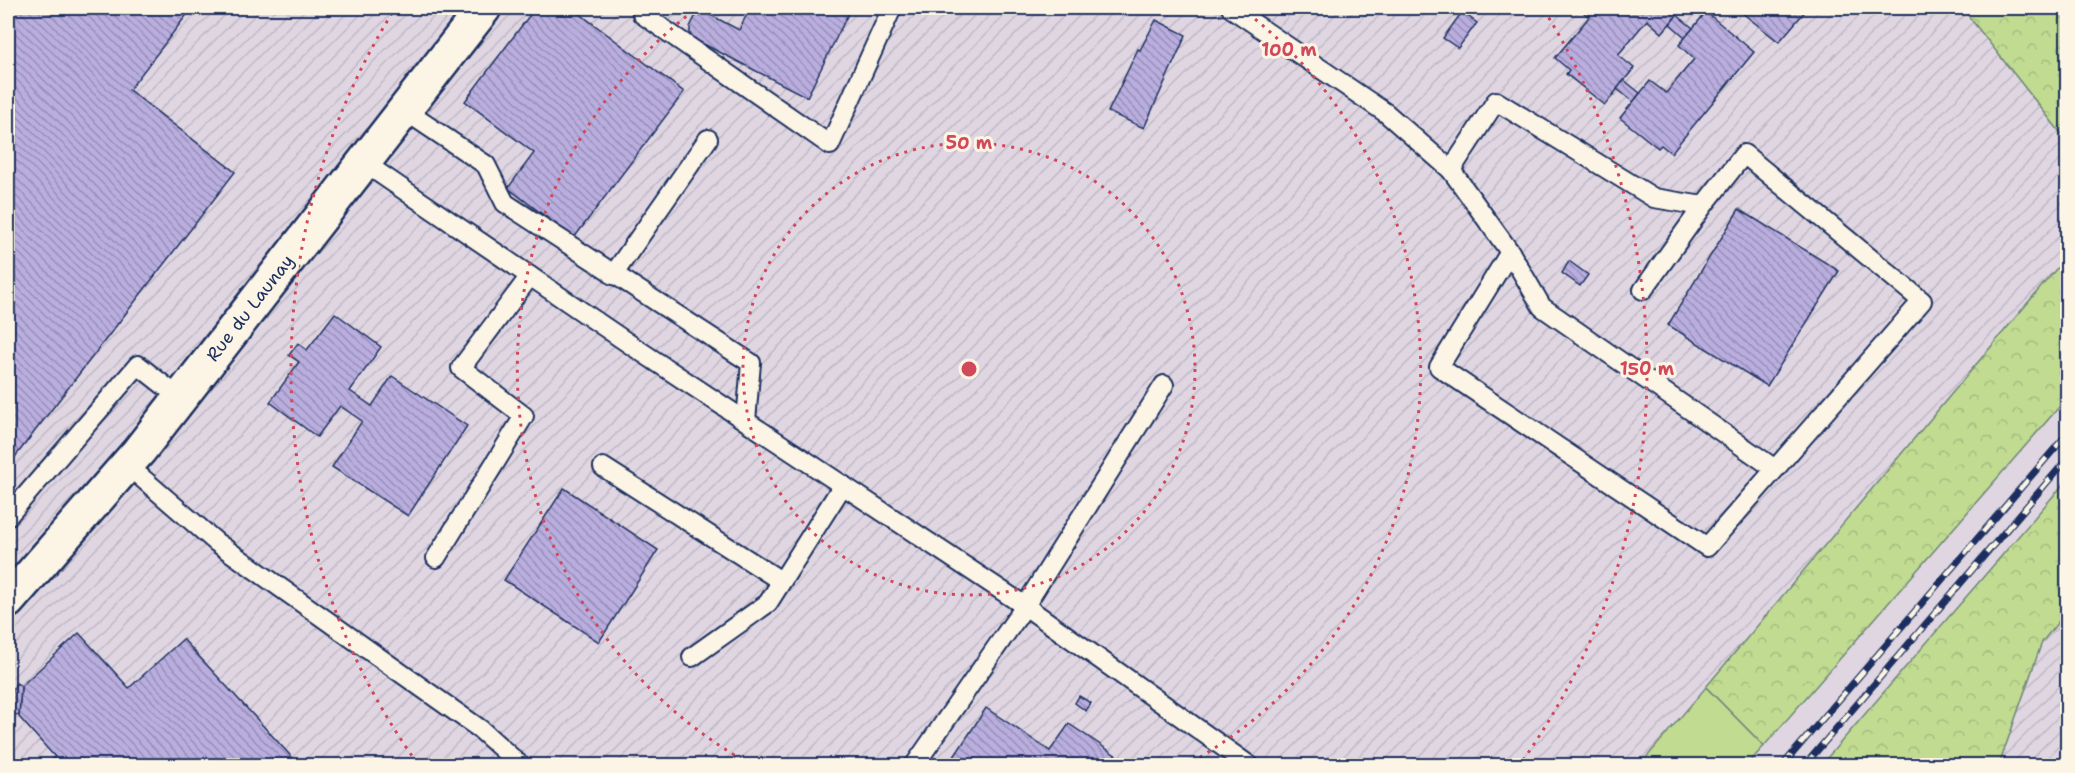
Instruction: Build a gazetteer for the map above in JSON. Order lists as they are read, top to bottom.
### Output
{
  "streets": {
    "street": ["Rue du Launay"]
  },
  "rings": ["100 m", "50 m", "150 m"]
}
